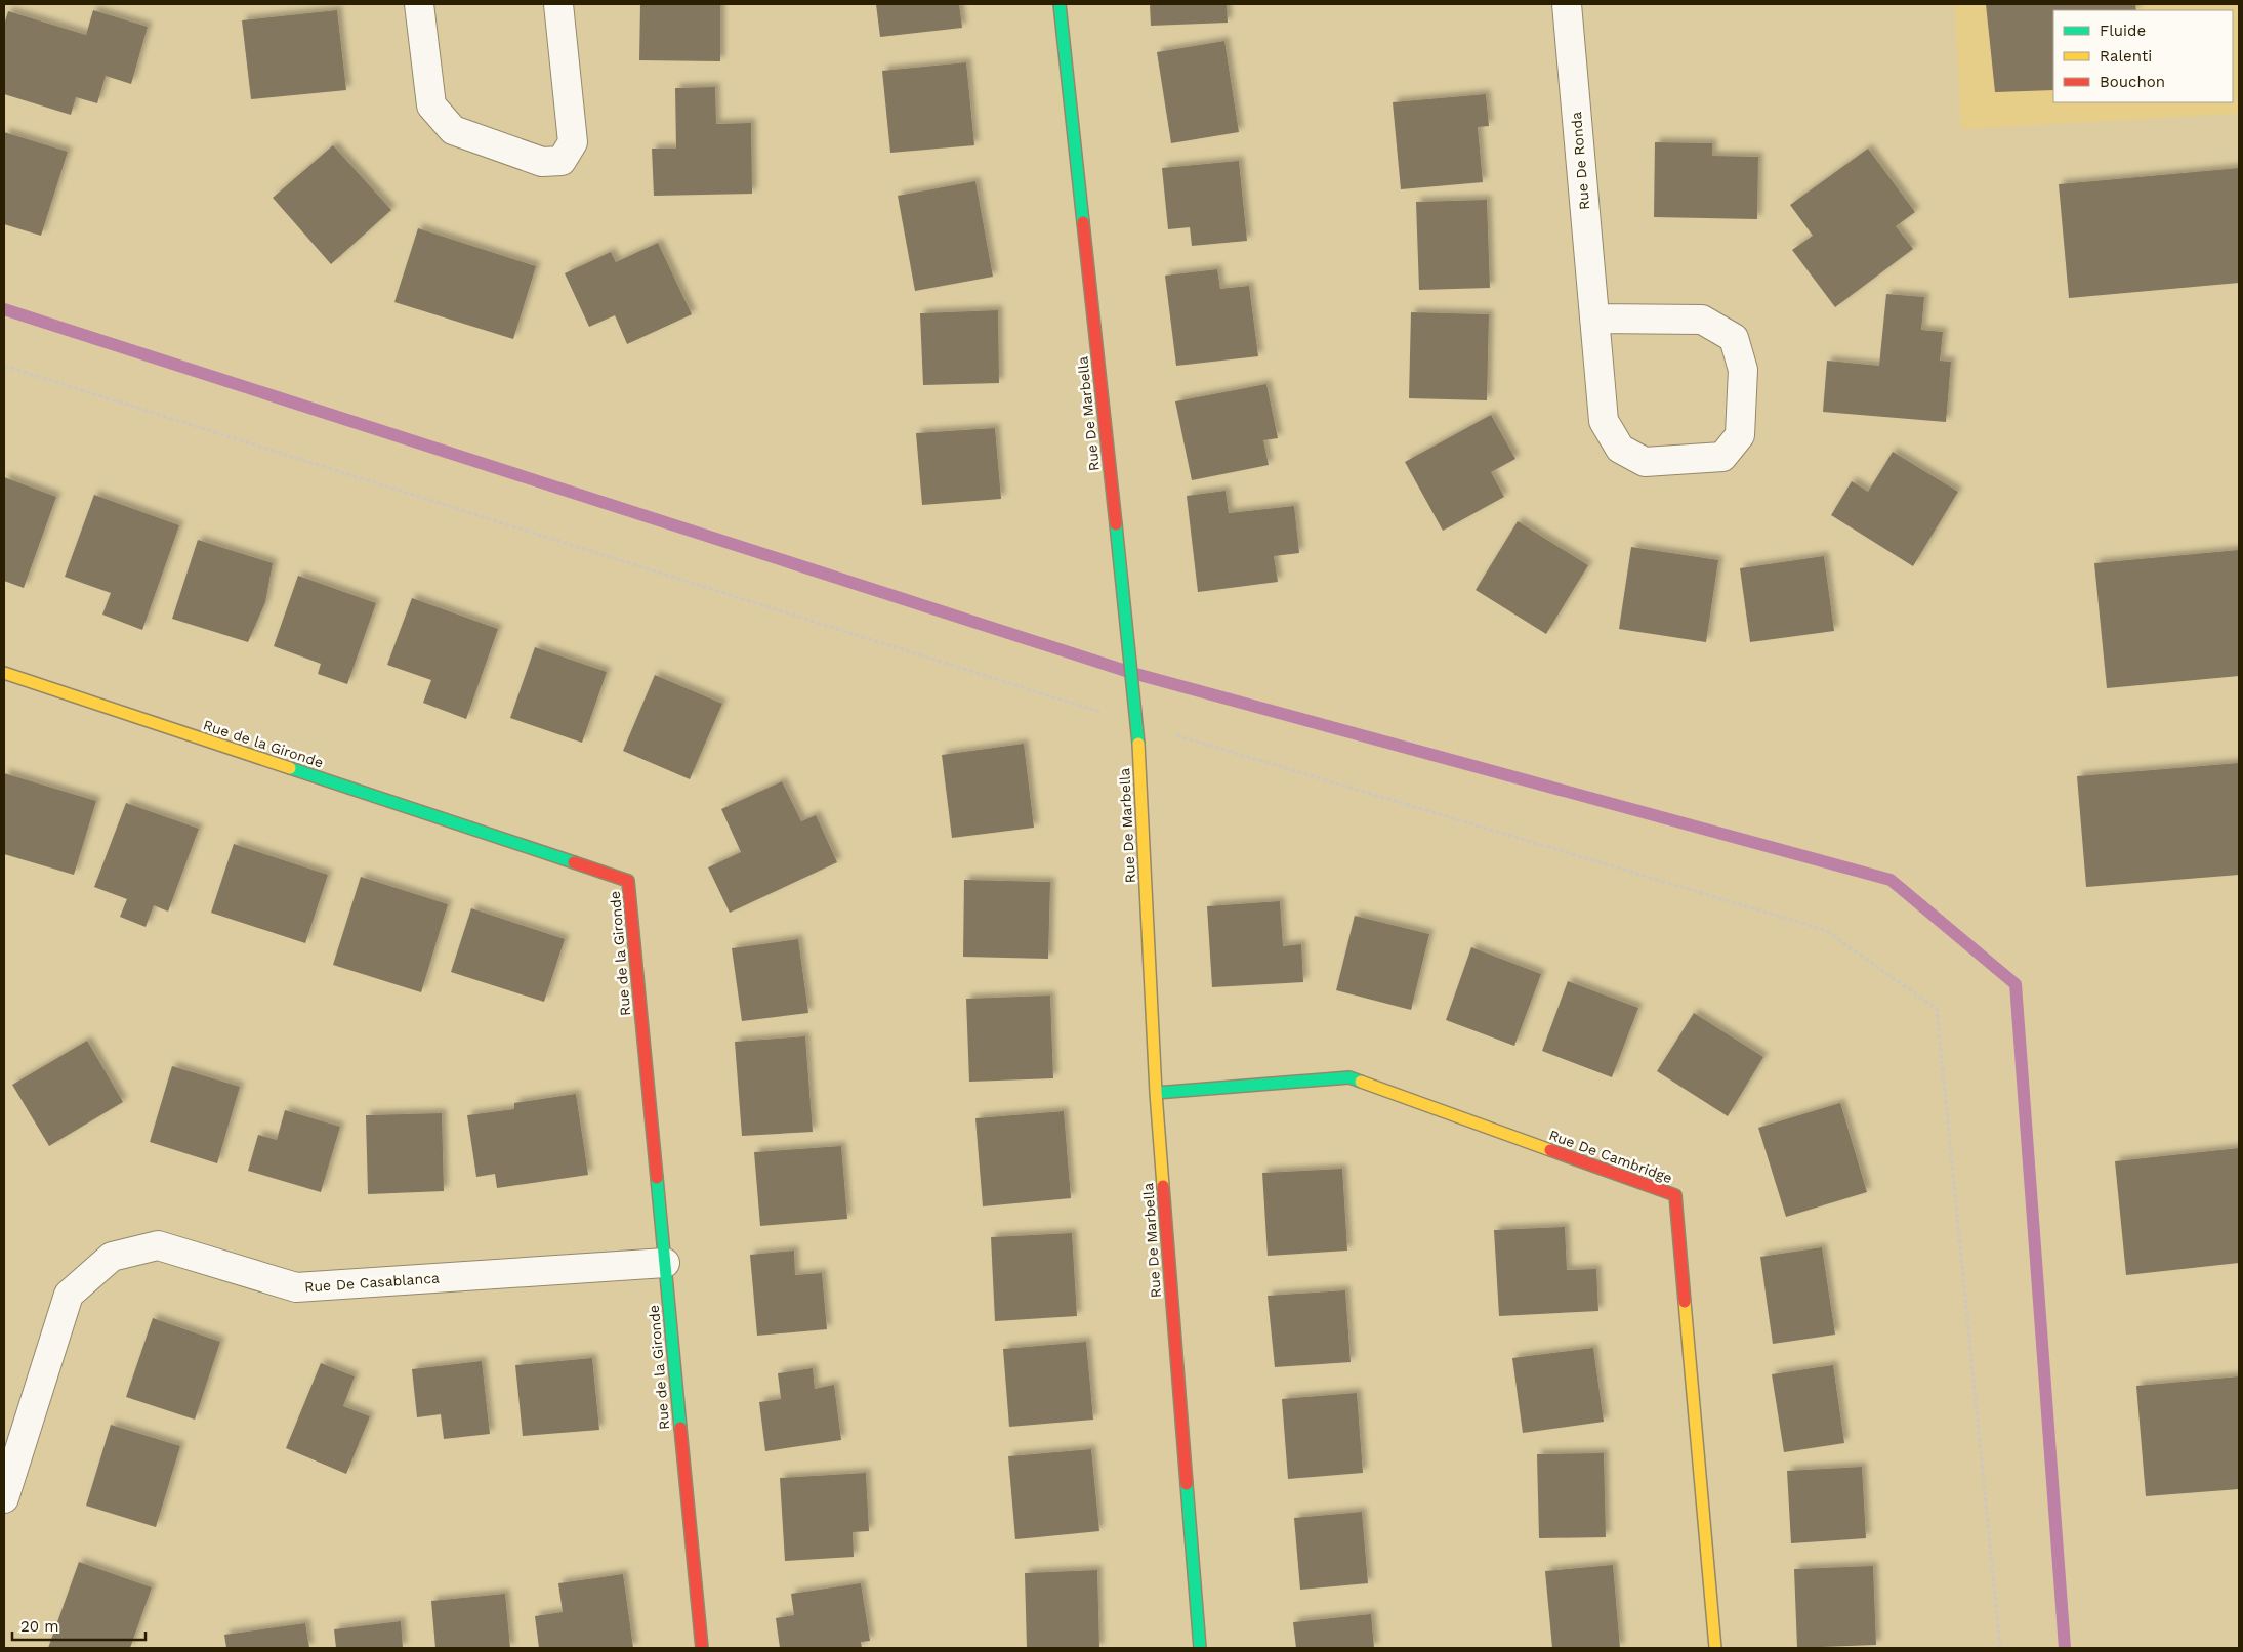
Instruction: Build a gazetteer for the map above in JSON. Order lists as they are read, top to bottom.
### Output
{
  "streets": {
    "street": [
      "Rue De Ronda",
      "Rue De Marbella",
      "Rue de la Gironde",
      "Rue De Cambridge",
      "Rue De Casablanca"
    ]
  },
  "crossings": [
    ["Rue De Marbella", "Rue De Cambridge"],
    ["Rue de la Gironde", "Rue De Casablanca"]
  ],
  "legend": ["Fluide", "Ralenti", "Bouchon"],
  "scale_bar": "20 m"
}
